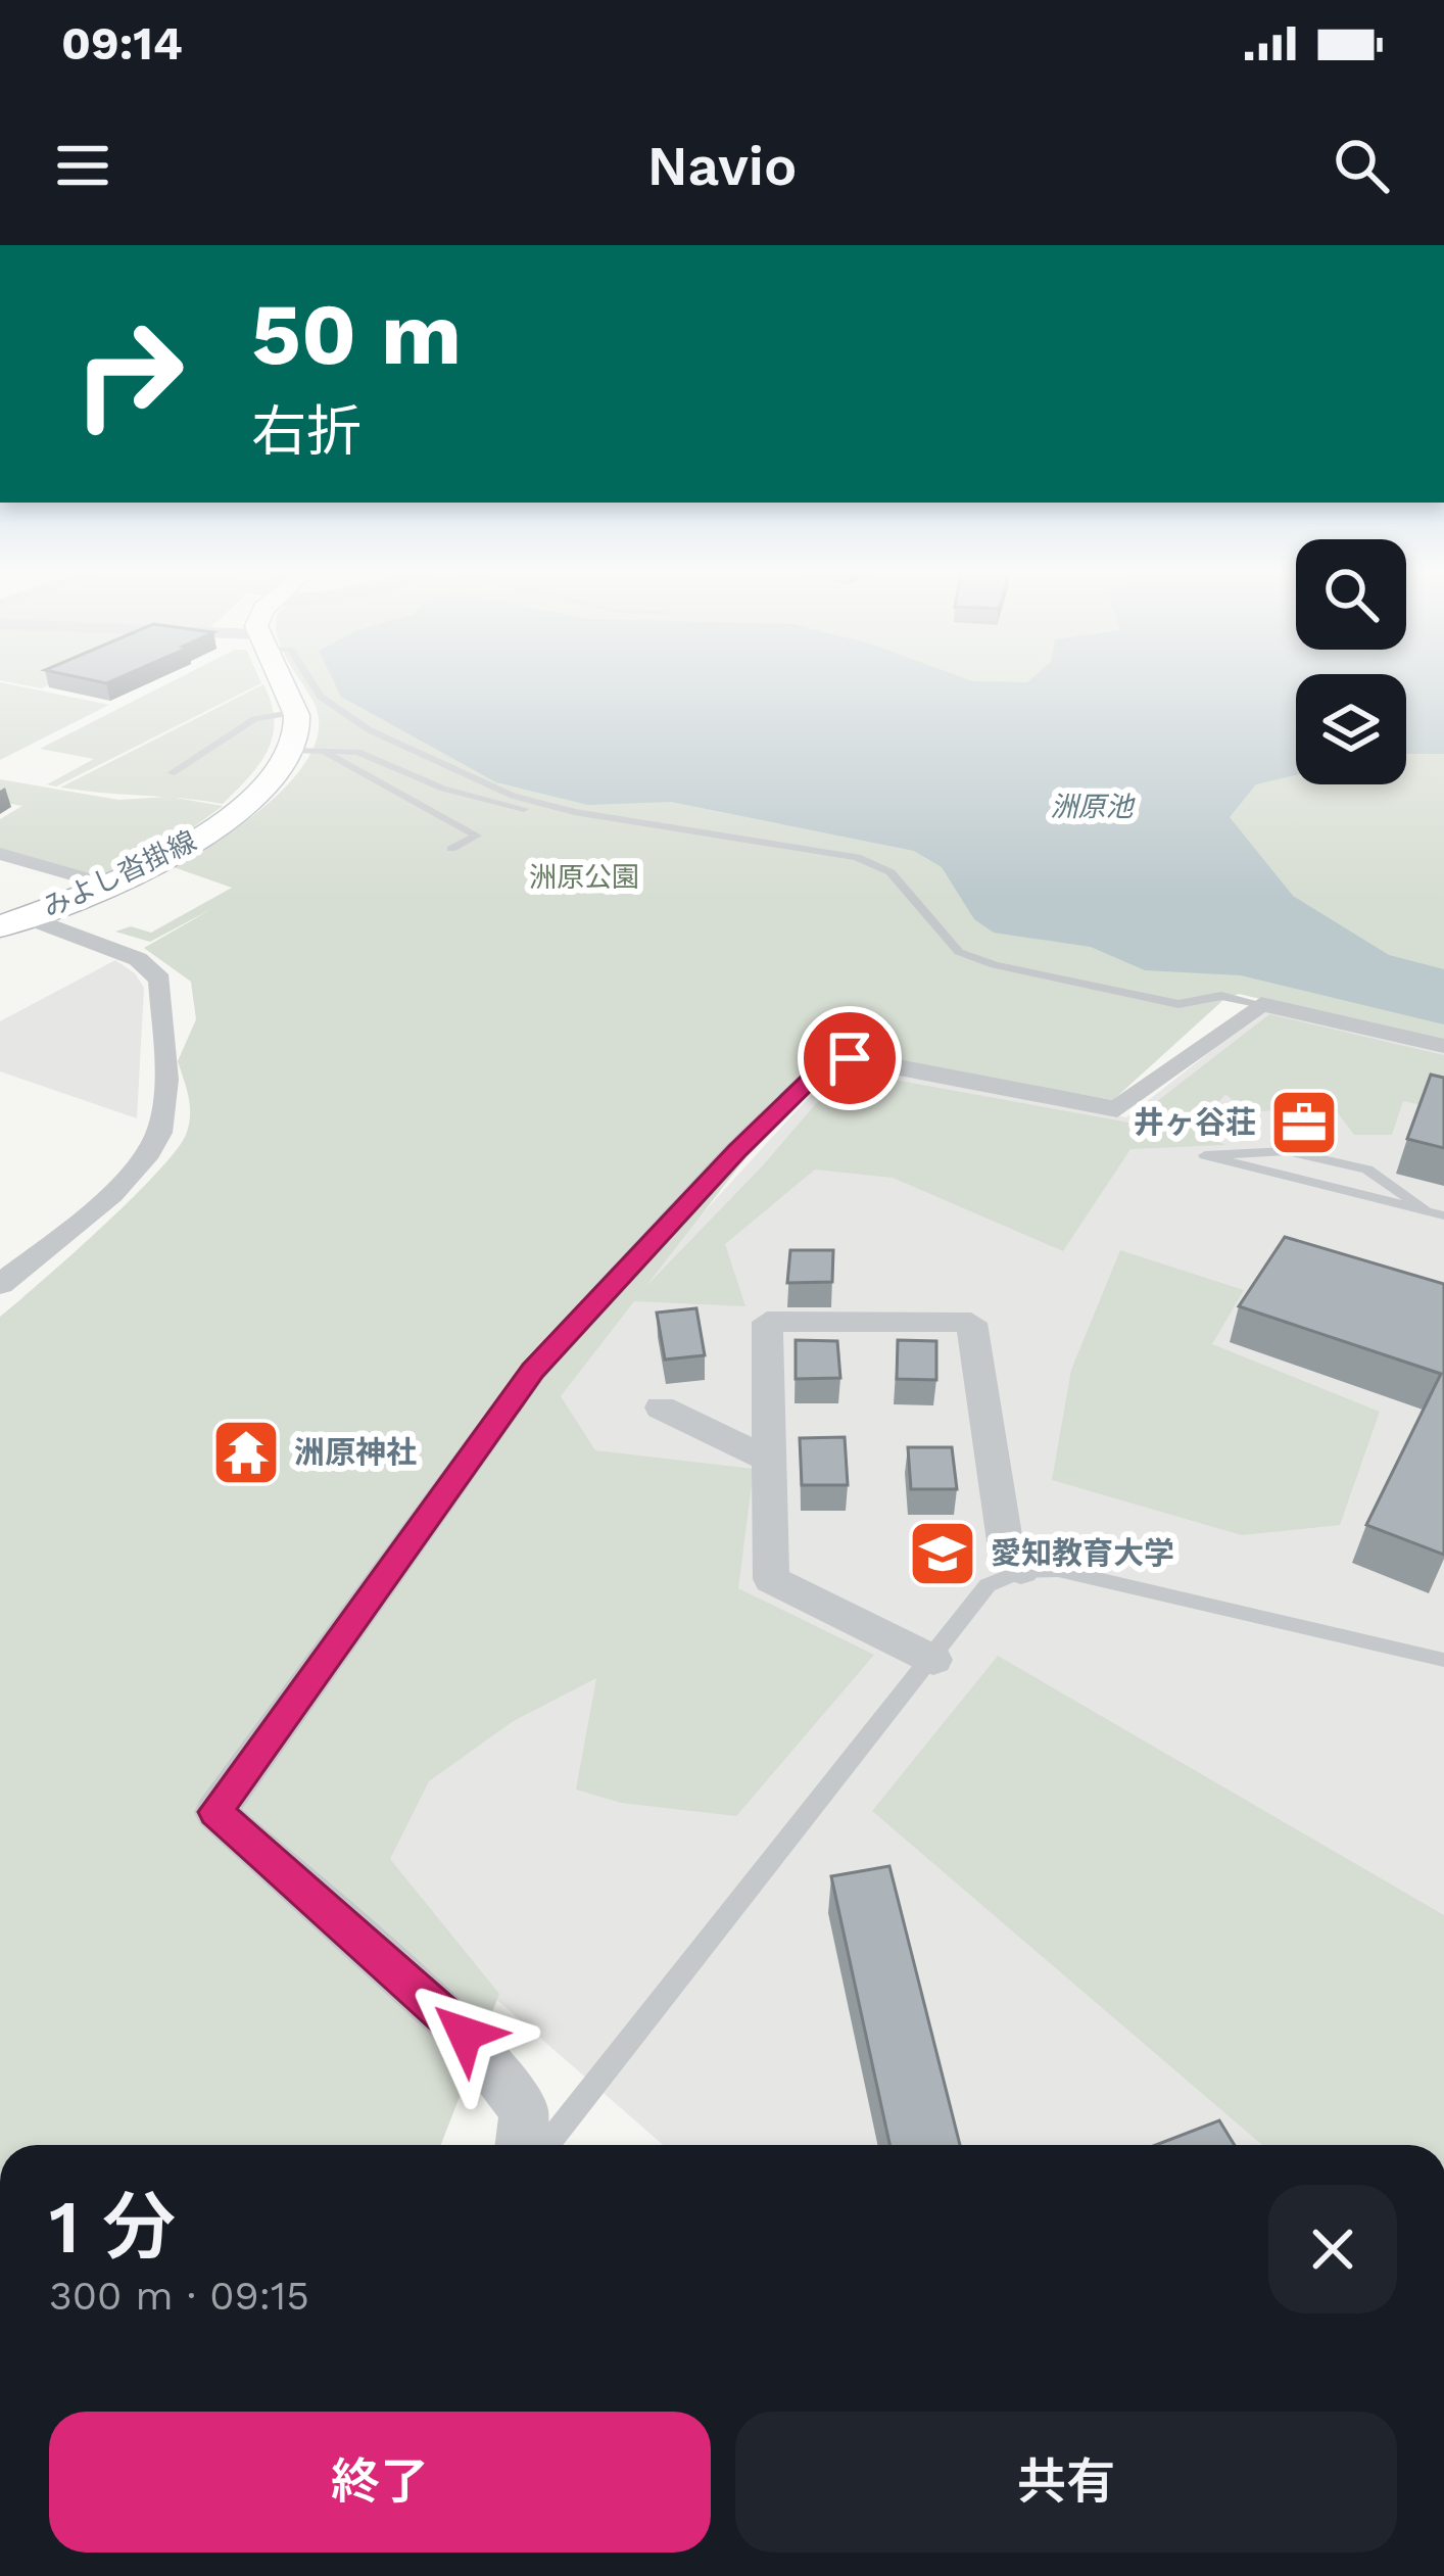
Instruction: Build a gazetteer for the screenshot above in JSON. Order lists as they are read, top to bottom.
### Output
{
  "streets": {
    "main road": ["みよし沓掛線"]
  },
  "water": ["洲原池"],
  "parks": ["洲原公園"],
  "places": {
    "office": ["井ヶ谷荘"],
    "temple": ["洲原神社"],
    "school or university": ["愛知教育大学"]
  },
  "page": {
    "status": "09:14",
    "header": "Navio",
    "turn": ["50 m", "右折"],
    "heading": ["1 分", "300 m · 09:15"],
    "buttons": ["終了", "共有"]
  }
}
